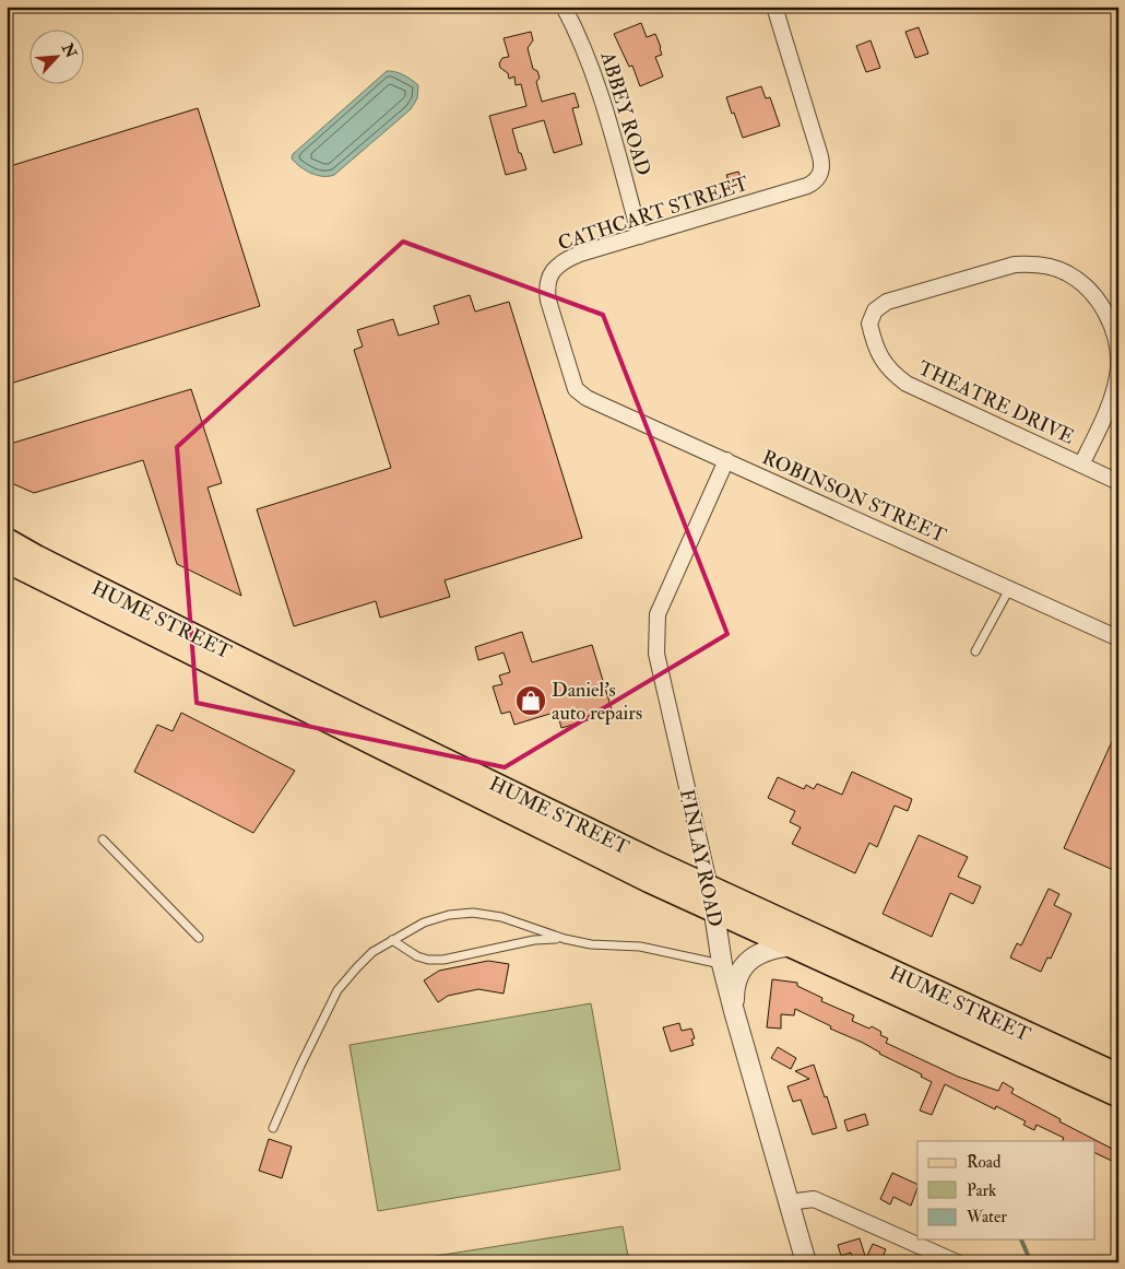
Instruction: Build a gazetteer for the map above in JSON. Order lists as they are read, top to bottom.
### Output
{
  "streets": {
    "main road": ["HUME STREET"],
    "street": [
      "ABBEY ROAD",
      "CATHCART STREET",
      "THEATRE DRIVE",
      "ROBINSON STREET",
      "FINLAY ROAD"
    ]
  },
  "crossings": [
    ["ABBEY ROAD", "CATHCART STREET"],
    ["CATHCART STREET", "ROBINSON STREET"],
    ["ROBINSON STREET", "FINLAY ROAD"],
    ["HUME STREET", "FINLAY ROAD"]
  ],
  "places": {
    "shop": ["Daniel’s auto repairs"]
  },
  "legend": ["Road", "Park", "Water"],
  "north": "top right"
}
